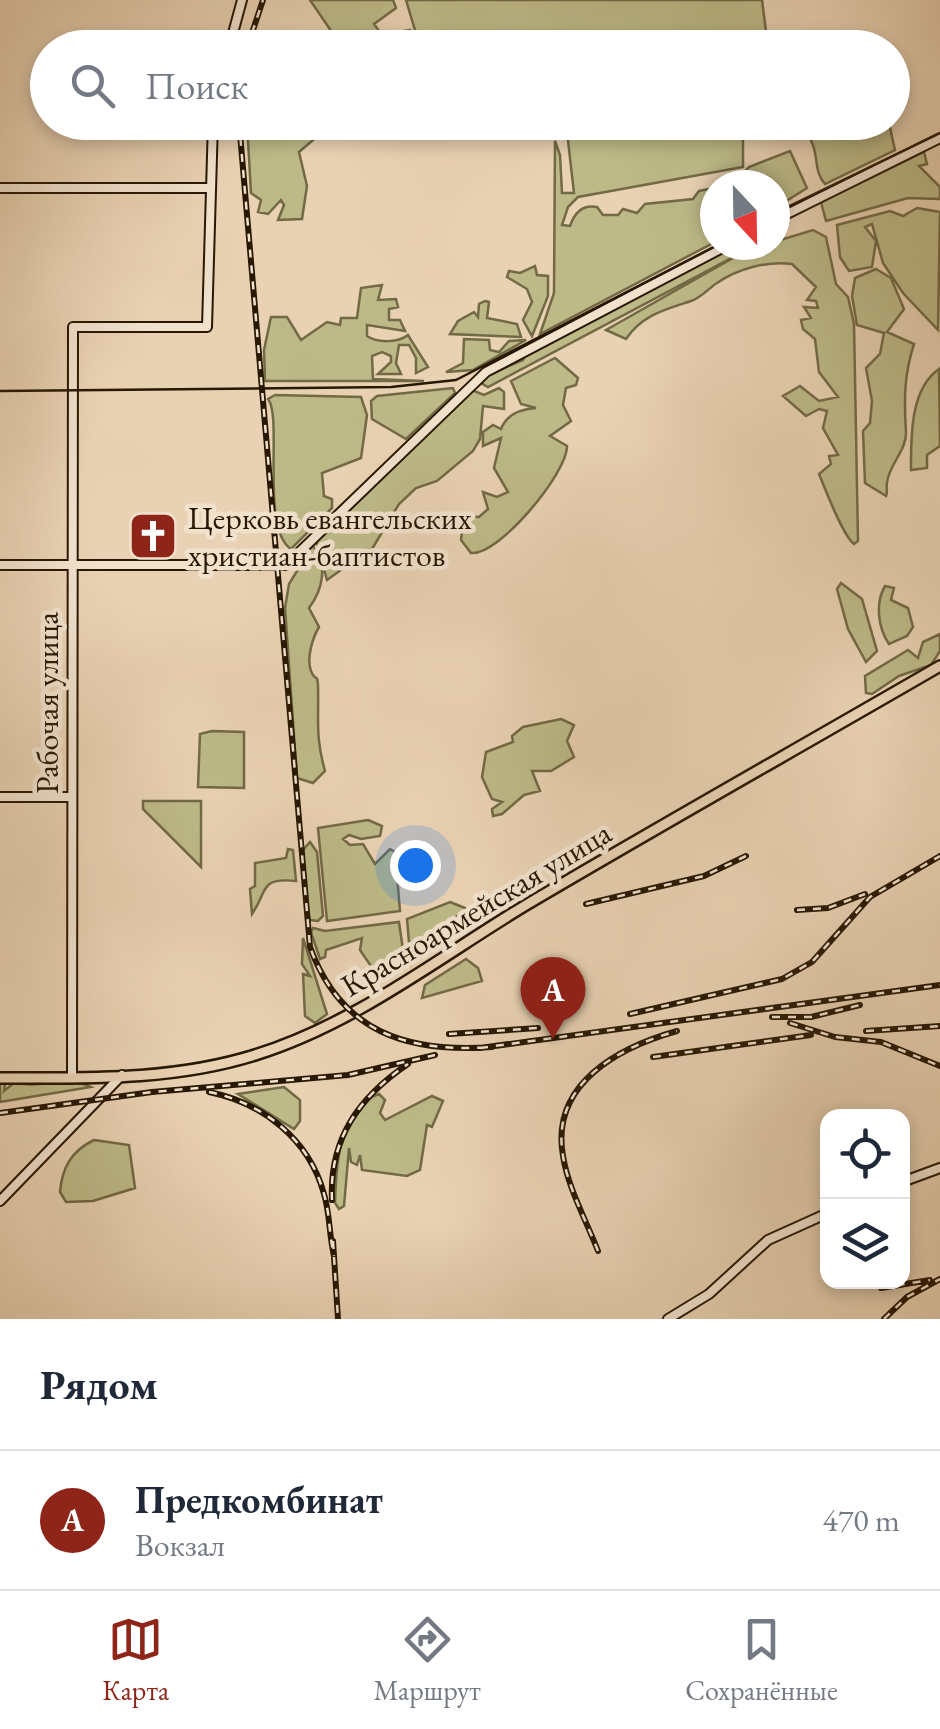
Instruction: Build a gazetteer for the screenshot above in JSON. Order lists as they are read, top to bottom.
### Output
{
  "streets": {
    "main road": ["Рабочая улица", "Красноармейская улица"]
  },
  "crossings": [
    ["Рабочая улица", "Красноармейская улица"]
  ],
  "places": {
    "church": ["Церковь евангельских христиан-баптистов"]
  },
  "north": "bottom",
  "page": {
    "search": "Поиск",
    "pins": "A",
    "heading": "Рядом",
    "list": [
      {
        "mark": "A",
        "name": "Предкомбинат",
        "note": "Вокзал",
        "value": "470 m"
      }
    ],
    "nav": ["Карта", "Маршрут", "Сохранённые"]
  }
}
